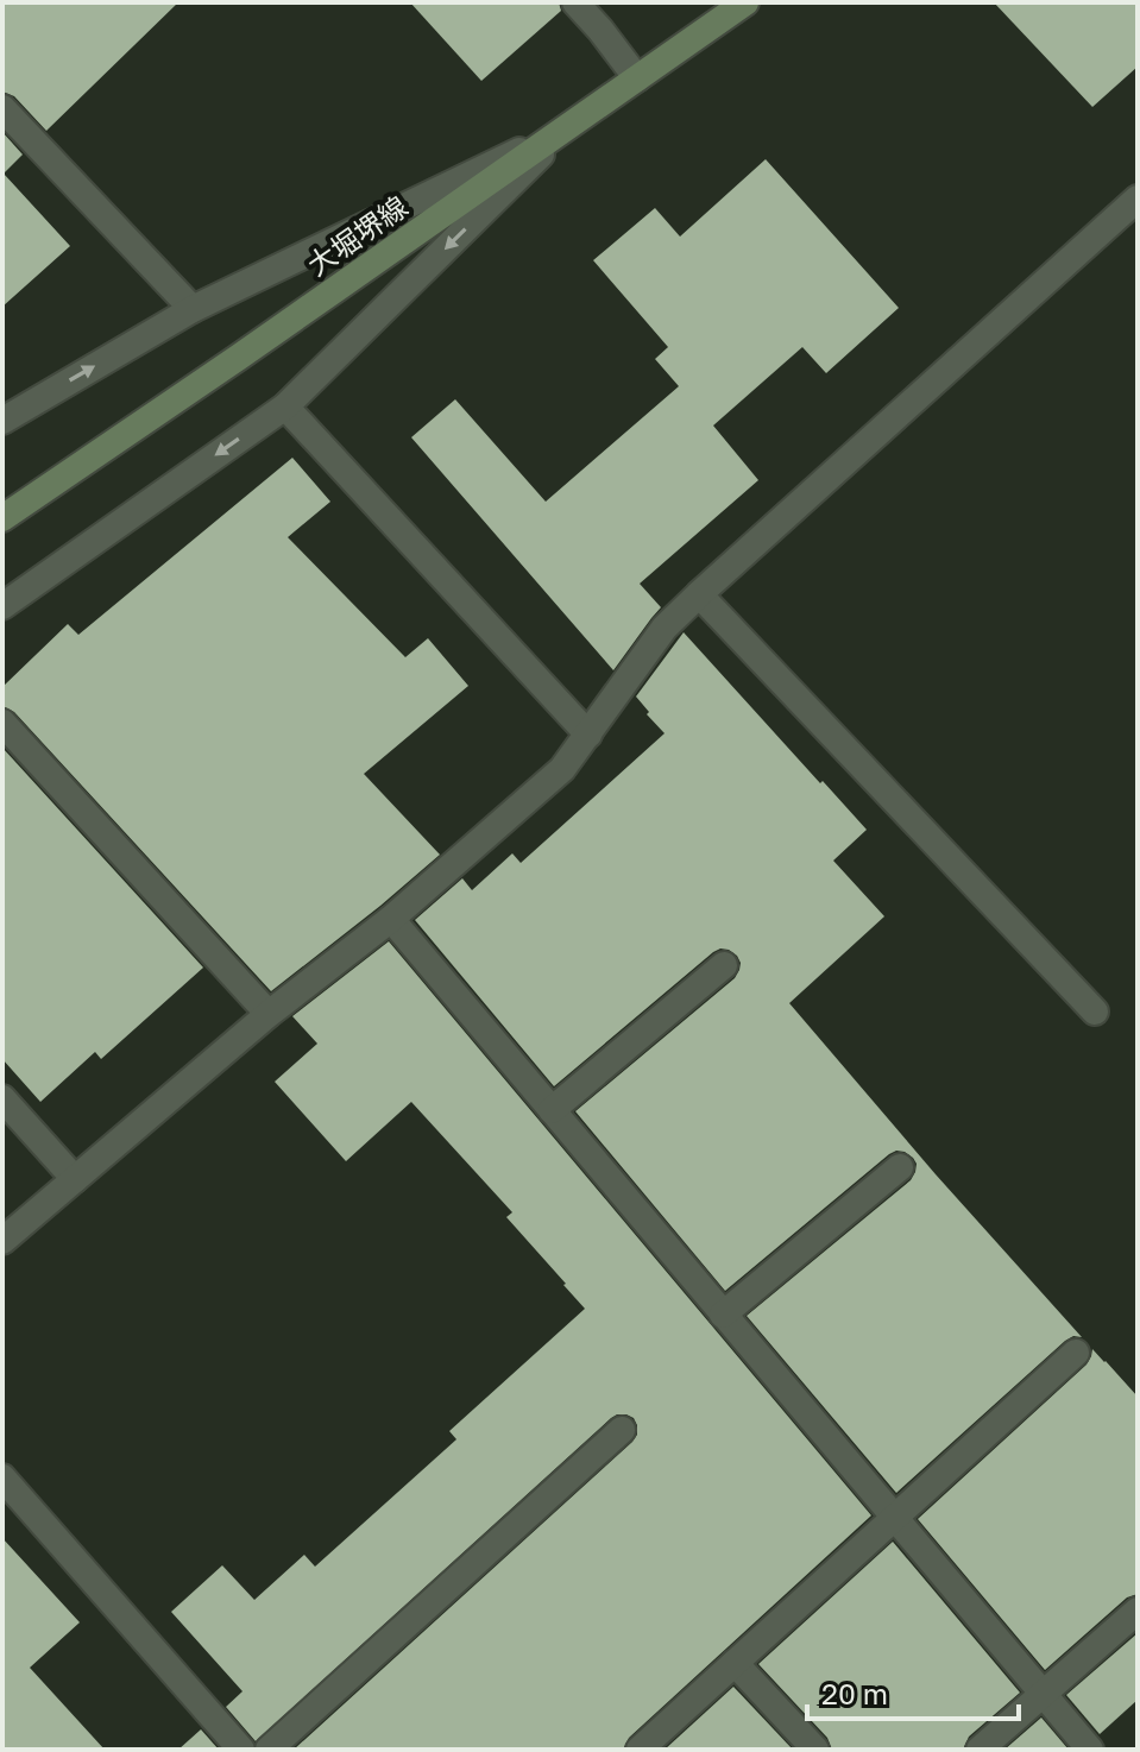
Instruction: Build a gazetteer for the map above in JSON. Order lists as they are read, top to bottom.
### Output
{
  "streets": {
    "main road": ["大堀堺線"]
  },
  "scale_bar": "20 m"
}
